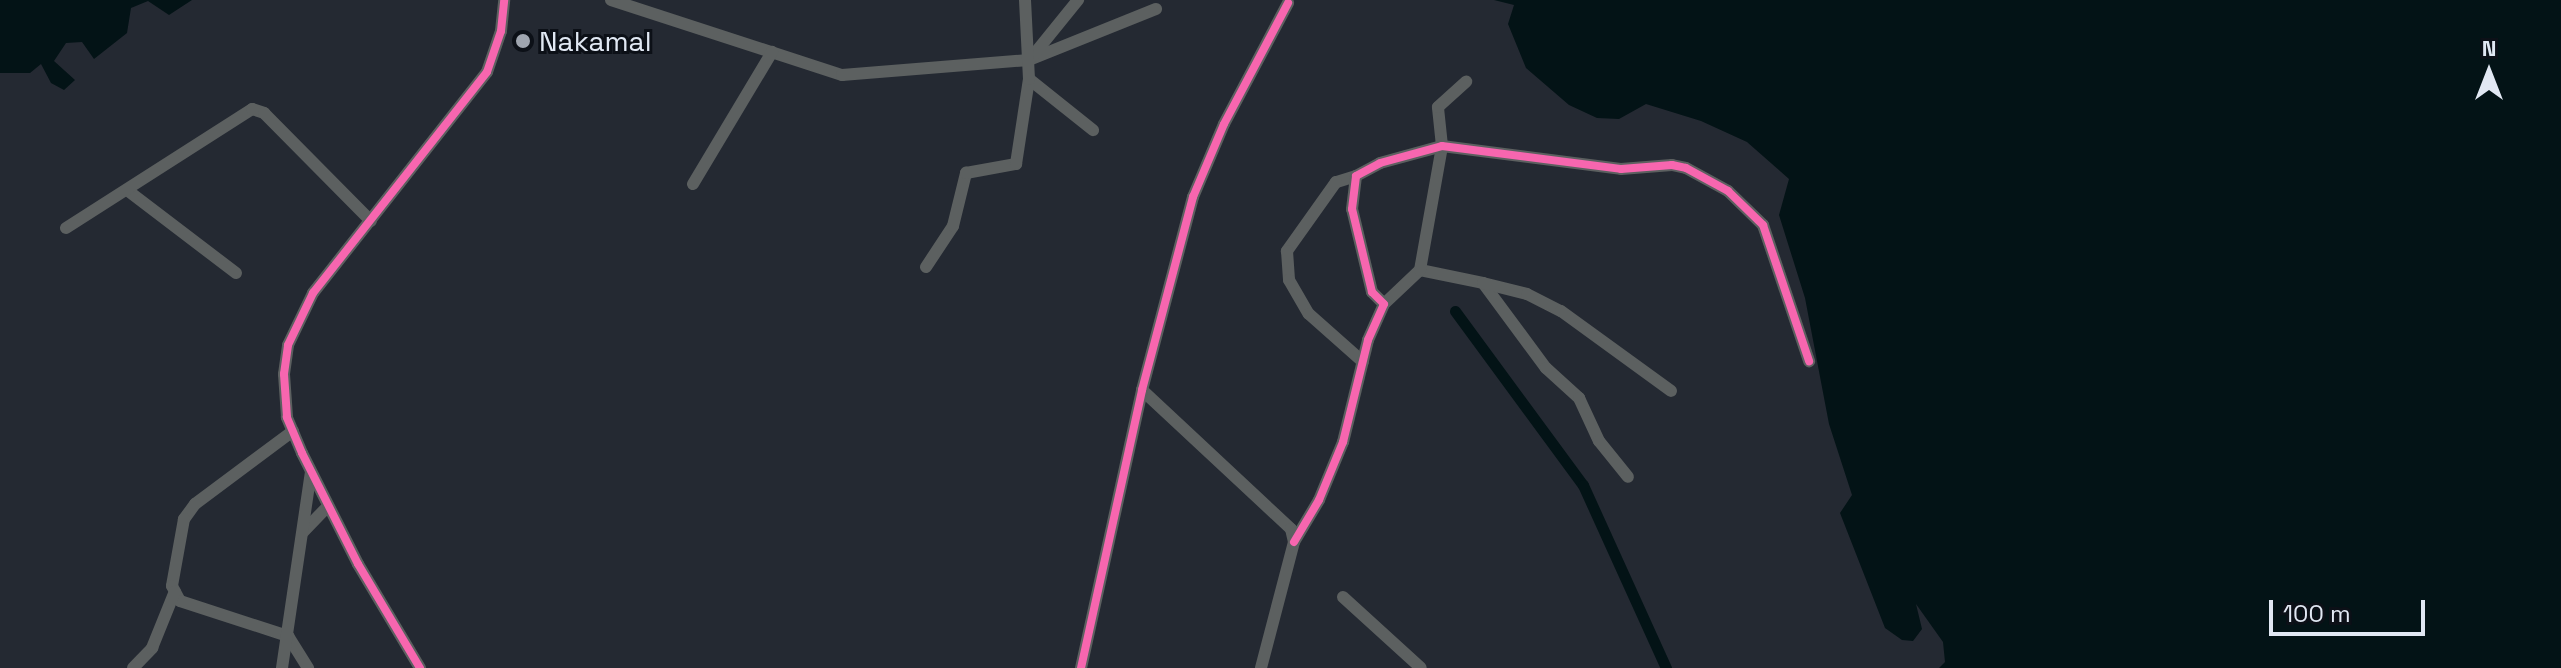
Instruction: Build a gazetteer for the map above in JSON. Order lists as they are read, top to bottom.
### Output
{
  "places": ["Nakamal"],
  "scale_bar": "100 m",
  "north": "top"
}
